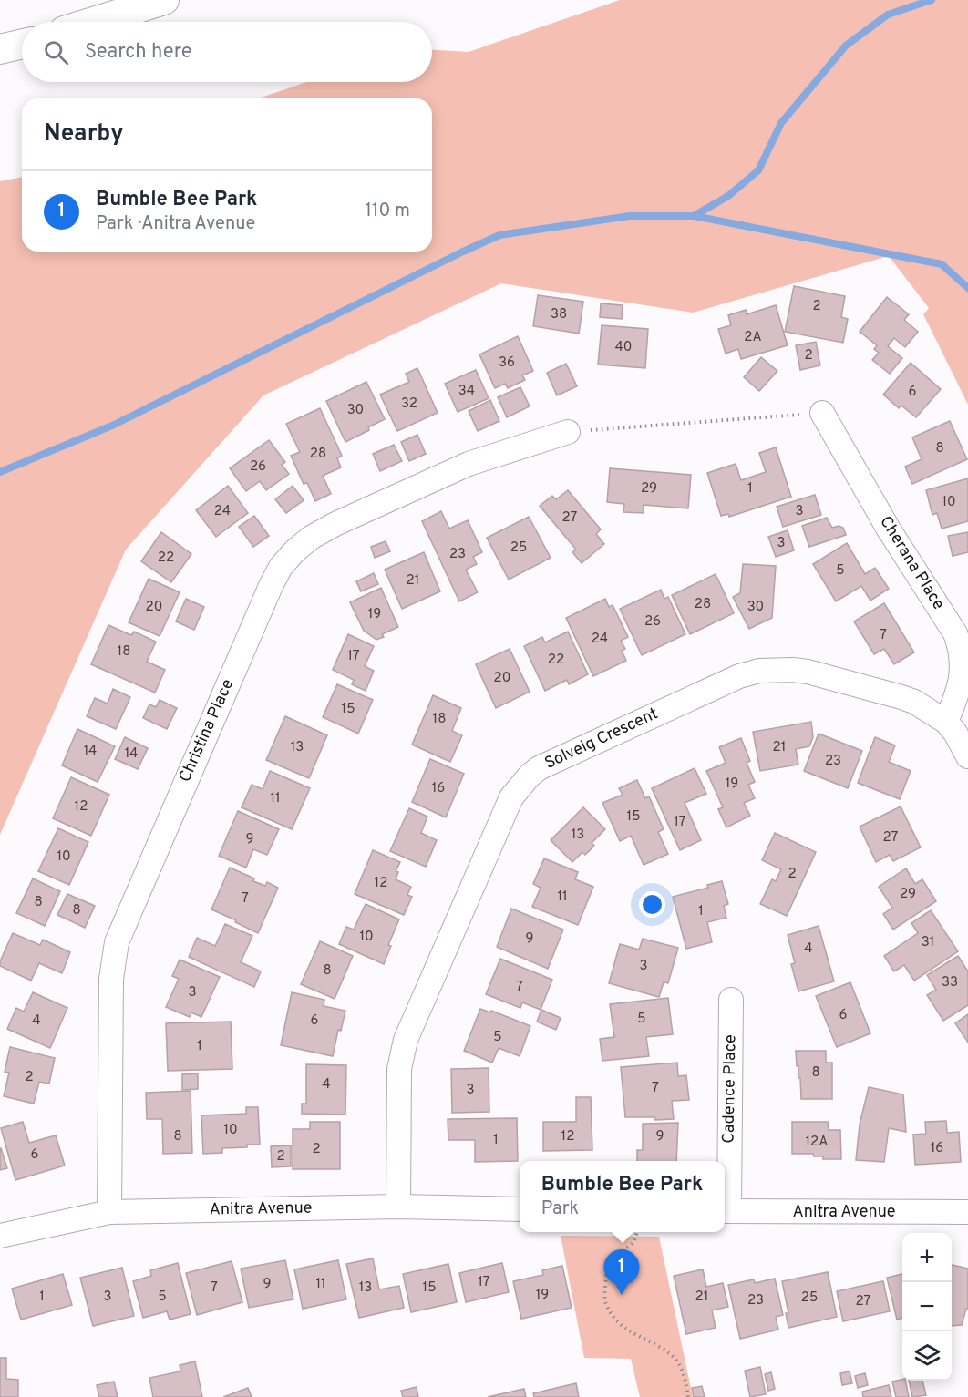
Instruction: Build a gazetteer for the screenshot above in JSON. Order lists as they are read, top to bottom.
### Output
{
  "streets": {
    "street": [
      "Cherana Place",
      "Christina Place",
      "Solveig Crescent",
      "Cadence Place",
      "Anitra Avenue"
    ]
  },
  "crossings": [
    ["Cherana Place", "Solveig Crescent"],
    ["Christina Place", "Anitra Avenue"],
    ["Solveig Crescent", "Anitra Avenue"],
    ["Cadence Place", "Anitra Avenue"]
  ],
  "house_numbers": [
    "2",
    "38",
    "2A",
    "40",
    "2",
    "36",
    "34",
    "6",
    "32",
    "30",
    "8",
    "28",
    "26",
    "29",
    "1",
    "10",
    "24",
    "3",
    "27",
    "3",
    "25",
    "23",
    "22",
    "5",
    "21",
    "28",
    "20",
    "30",
    "19",
    "26",
    "7",
    "24",
    "18",
    "17",
    "22",
    "20",
    "15",
    "18",
    "13",
    "21",
    "14",
    "14",
    "23",
    "19",
    "16",
    "11",
    "12",
    "15",
    "17",
    "13",
    "27",
    "9",
    "10",
    "2",
    "12",
    "29",
    "11",
    "7",
    "8",
    "8",
    "1",
    "10",
    "9",
    "31",
    "4",
    "3",
    "8",
    "33",
    "7",
    "3",
    "6",
    "5",
    "4",
    "6",
    "5",
    "1",
    "8",
    "2",
    "4",
    "7",
    "3",
    "10",
    "8",
    "12",
    "9",
    "1",
    "12A",
    "16",
    "2",
    "6",
    "2",
    "17",
    "9",
    "11",
    "7",
    "13",
    "15",
    "19",
    "1",
    "3",
    "5",
    "21",
    "25",
    "23",
    "27"
  ],
  "page": {
    "search": "Search here",
    "heading": "Nearby",
    "list": [
      {
        "mark": "1",
        "name": "Bumble Bee Park",
        "note": "Park · Anitra Avenue",
        "value": "110 m"
      }
    ],
    "popup": ["Bumble Bee Park", "Park"],
    "map_buttons": ["+", "−"],
    "pins": "1"
  }
}
